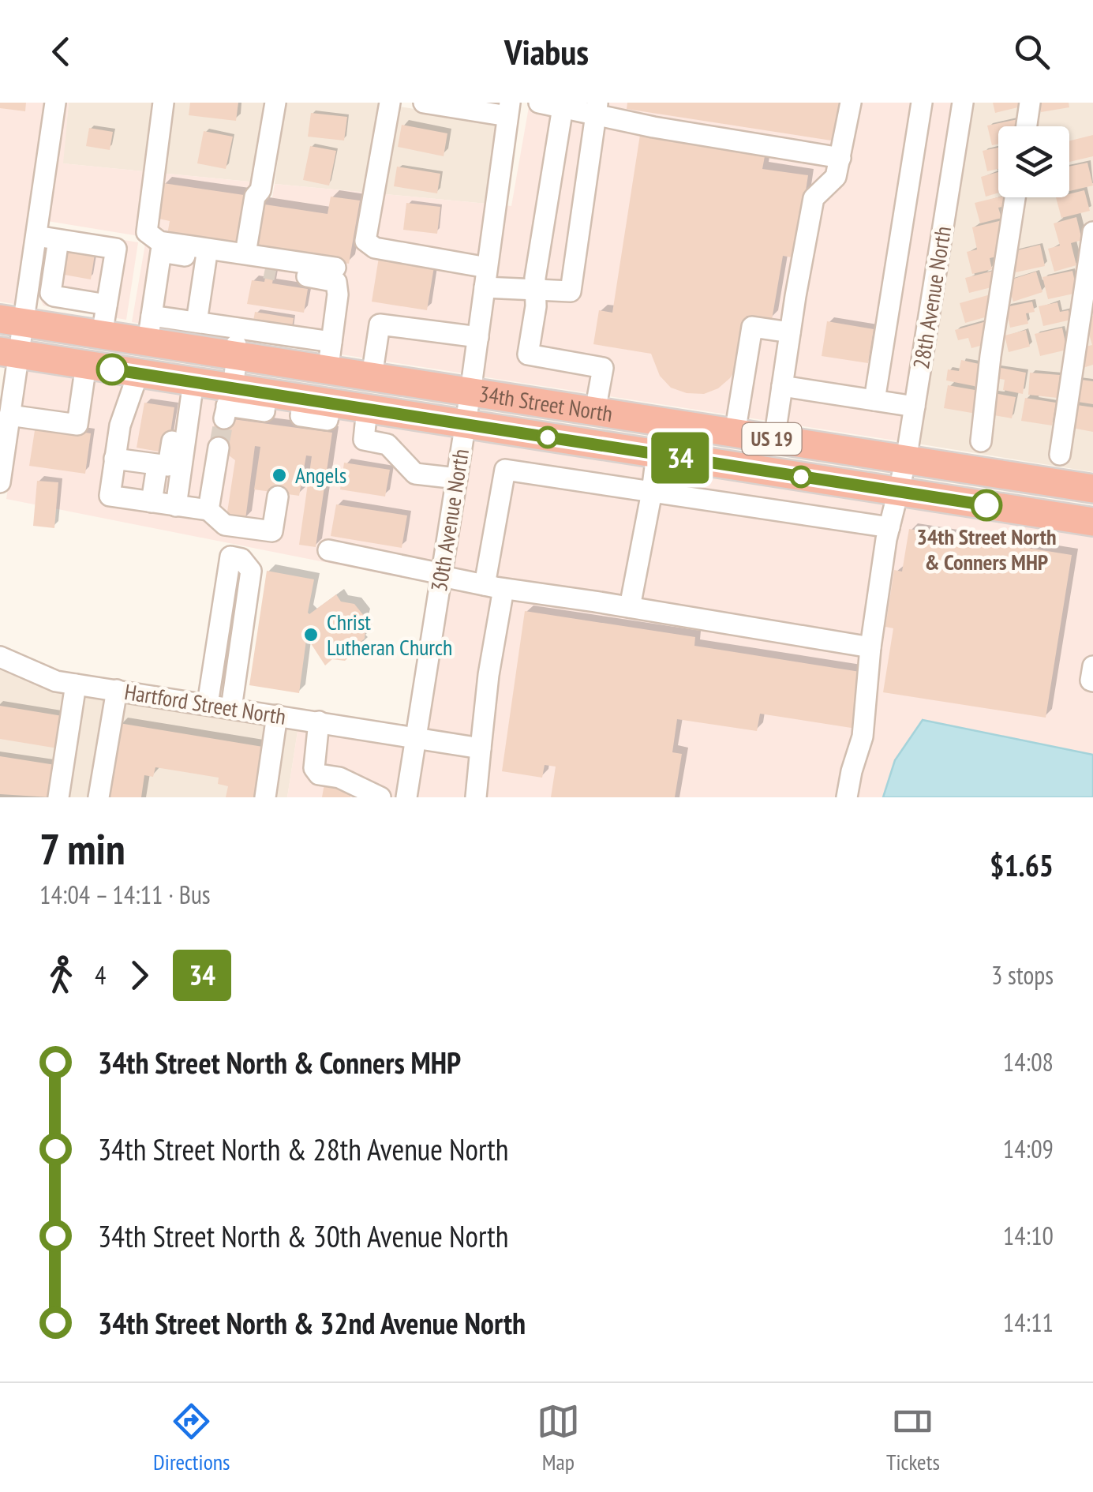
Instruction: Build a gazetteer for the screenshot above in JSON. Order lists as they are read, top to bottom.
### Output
{
  "streets": {
    "highway": ["34th Street North", "US 19"],
    "street": ["28th Avenue North", "30th Avenue North", "Hartford Street North"]
  },
  "crossings": [
    ["28th Avenue North", "34th Street North"],
    ["34th Street North", "30th Avenue North"],
    ["30th Avenue North", "Hartford Street North"]
  ],
  "places": ["Angels", "34th Street North & Conners MHP", "Christ Lutheran Church"],
  "lines": ["bus line 34"],
  "page": {
    "header": "Viabus",
    "on_map": "34",
    "heading": ["7 min", "14:04 – 14:11 · Bus", "$1.65"],
    "legs": ["4", "34", "3 stops"],
    "list": [
      {
        "name": "34th Street North & Conners MHP",
        "value": "14:08"
      },
      {
        "name": "34th Street North & 28th Avenue North",
        "value": "14:09"
      },
      {
        "name": "34th Street North & 30th Avenue North",
        "value": "14:10"
      },
      {
        "name": "34th Street North & 32nd Avenue North",
        "value": "14:11"
      }
    ],
    "tabs": ["Directions", "Map", "Tickets"]
  }
}
